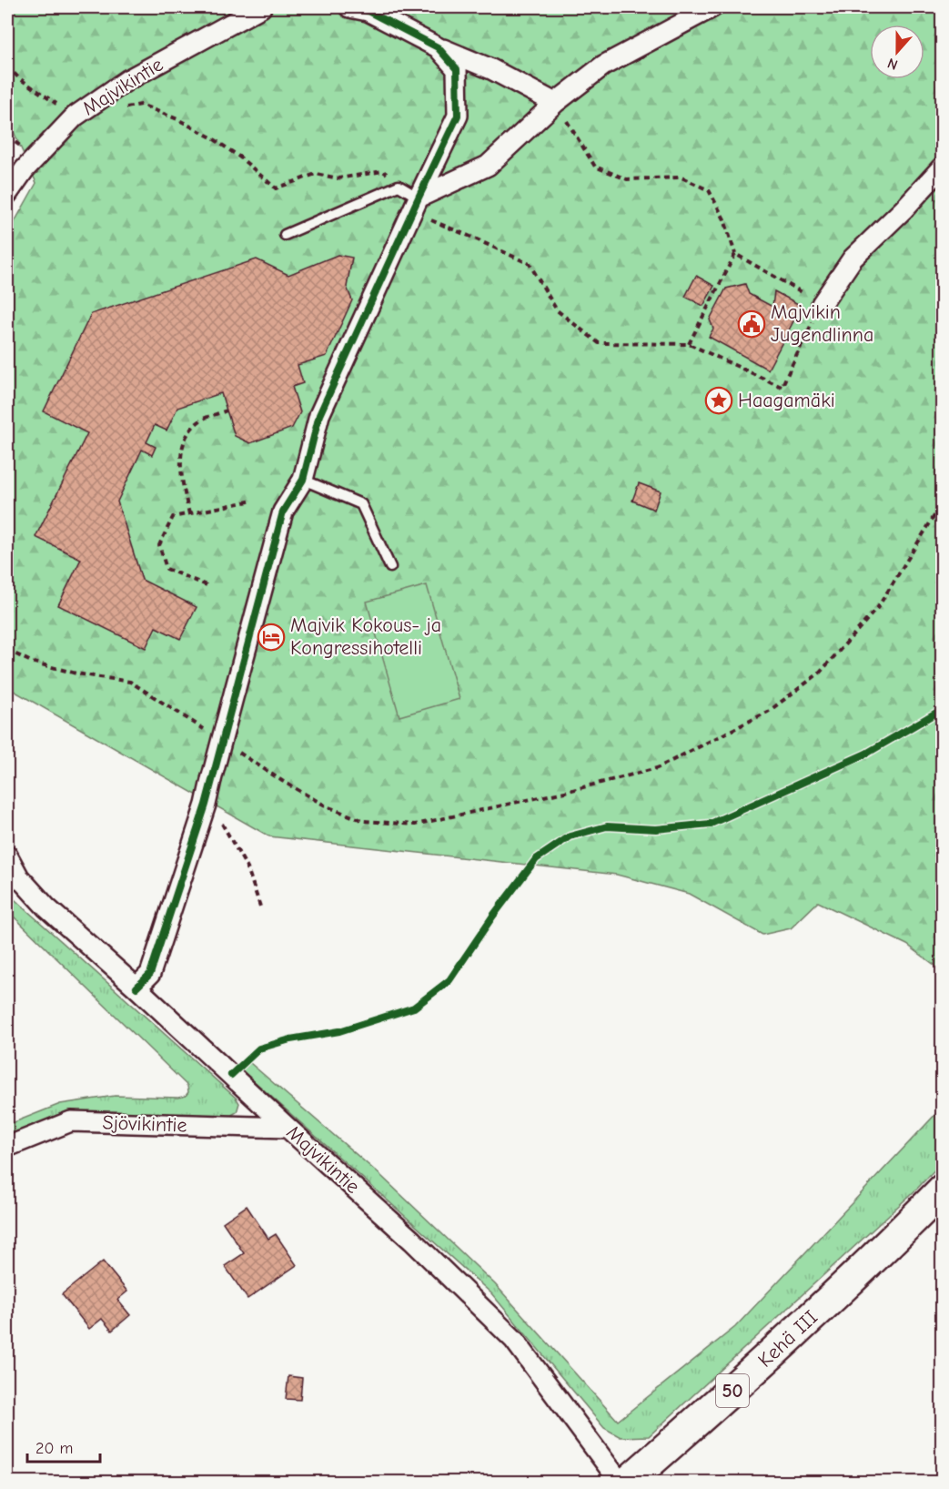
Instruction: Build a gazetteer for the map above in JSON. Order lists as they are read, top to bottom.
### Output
{
  "streets": {
    "highway": ["Kehä III", "50"],
    "street": ["Majvikintie", "Sjövikintie"]
  },
  "crossings": [
    ["Majvikintie", "Sjövikintie"]
  ],
  "places": {
    "public building": ["Majvikin Jugendlinna"],
    "place": ["Haagamäki"],
    "hotel": ["Majvik Kokous- ja Kongressihotelli"]
  },
  "scale_bar": "20 m",
  "north": "bottom"
}
